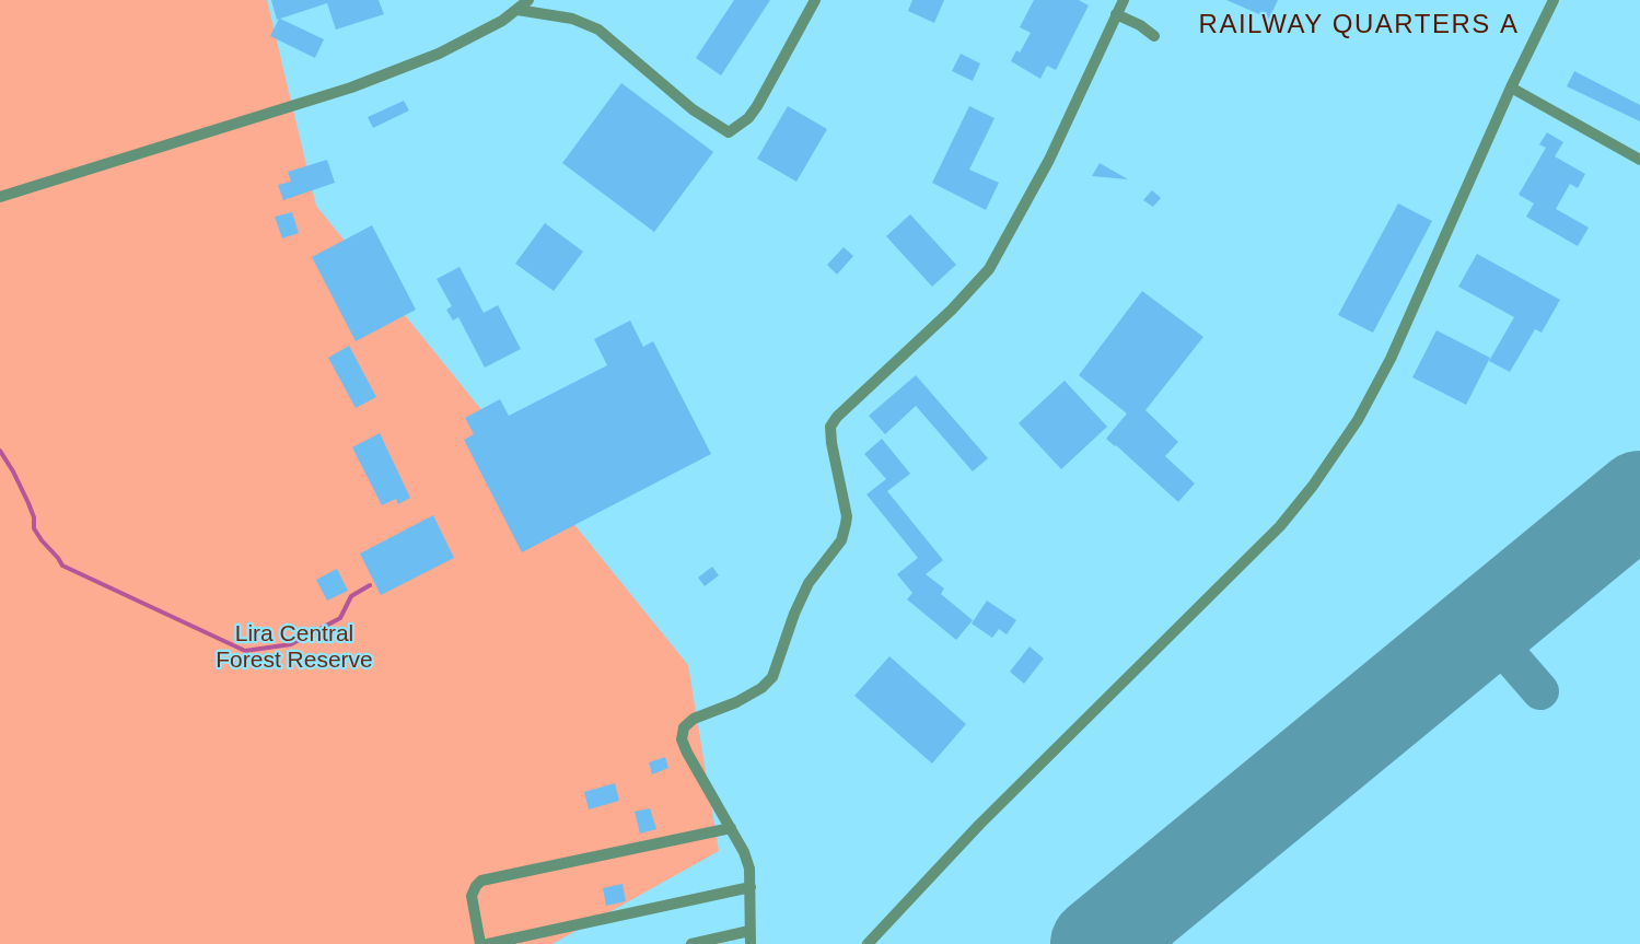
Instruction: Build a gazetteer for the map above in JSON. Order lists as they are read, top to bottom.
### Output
{
  "districts": ["RAILWAY QUARTERS A"],
  "parks": ["Lira Central Forest Reserve"]
}
